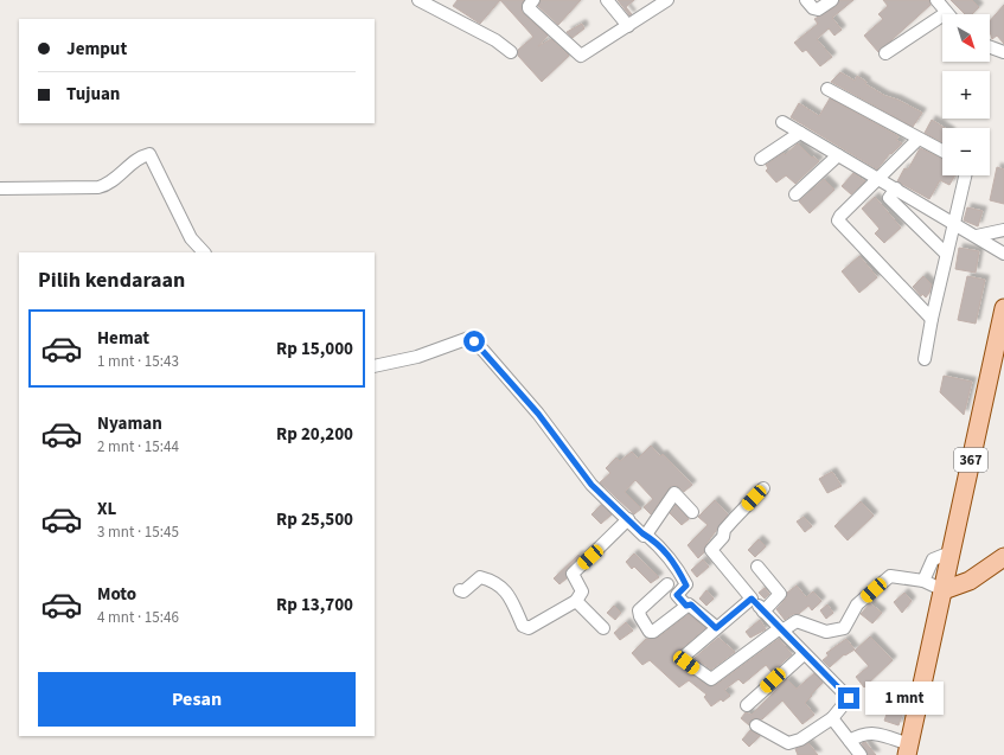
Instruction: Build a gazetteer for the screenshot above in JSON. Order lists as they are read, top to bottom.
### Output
{
  "streets": {
    "main road": ["367"]
  },
  "north": "bottom right",
  "page": {
    "map_buttons": ["+", "−"],
    "banner": ["Jemput", "Tujuan"],
    "heading": "Pilih kendaraan",
    "list": [
      {
        "name": "Hemat",
        "note": "1 mnt · 15:43",
        "value": "Rp 15,000"
      },
      {
        "name": "Nyaman",
        "note": "2 mnt · 15:44",
        "value": "Rp 20,200"
      },
      {
        "name": "XL",
        "note": "3 mnt · 15:45",
        "value": "Rp 25,500"
      },
      {
        "name": "Moto",
        "note": "4 mnt · 15:46",
        "value": "Rp 13,700"
      }
    ],
    "buttons": "Pesan",
    "bubble": "1 mnt"
  }
}
